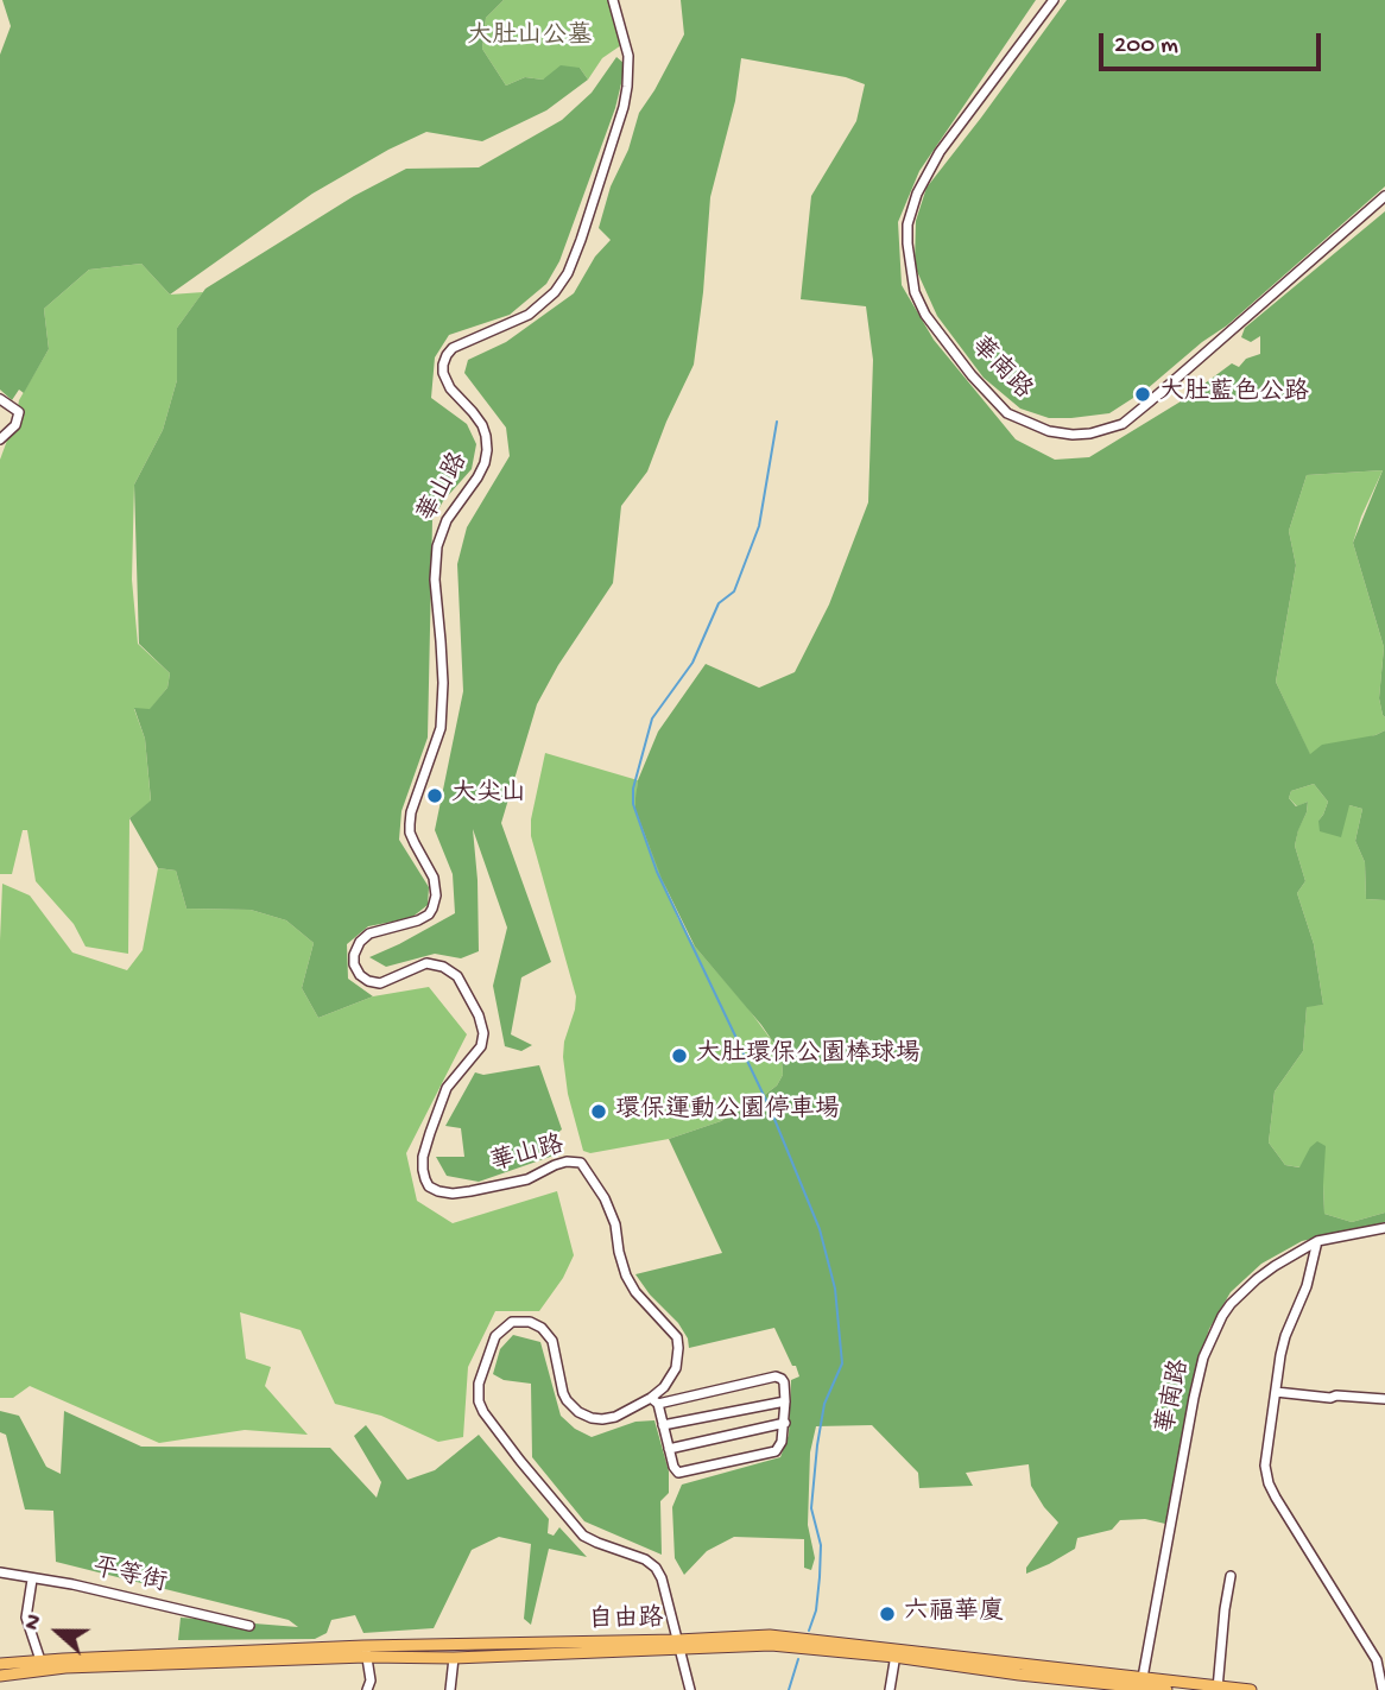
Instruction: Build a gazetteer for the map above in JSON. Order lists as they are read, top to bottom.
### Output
{
  "streets": {
    "main road": ["自由路"],
    "street": ["華南路", "華山路", "平等街"]
  },
  "crossings": [
    ["華南路", "自由路"],
    ["華山路", "自由路"]
  ],
  "parks": ["大肚山公墓"],
  "places": [
    "大肚藍色公路",
    "大尖山",
    "大肚環保公園棒球場",
    "環保運動公園停車場",
    "六福華廈"
  ],
  "scale_bar": "200 m",
  "north": "left"
}
